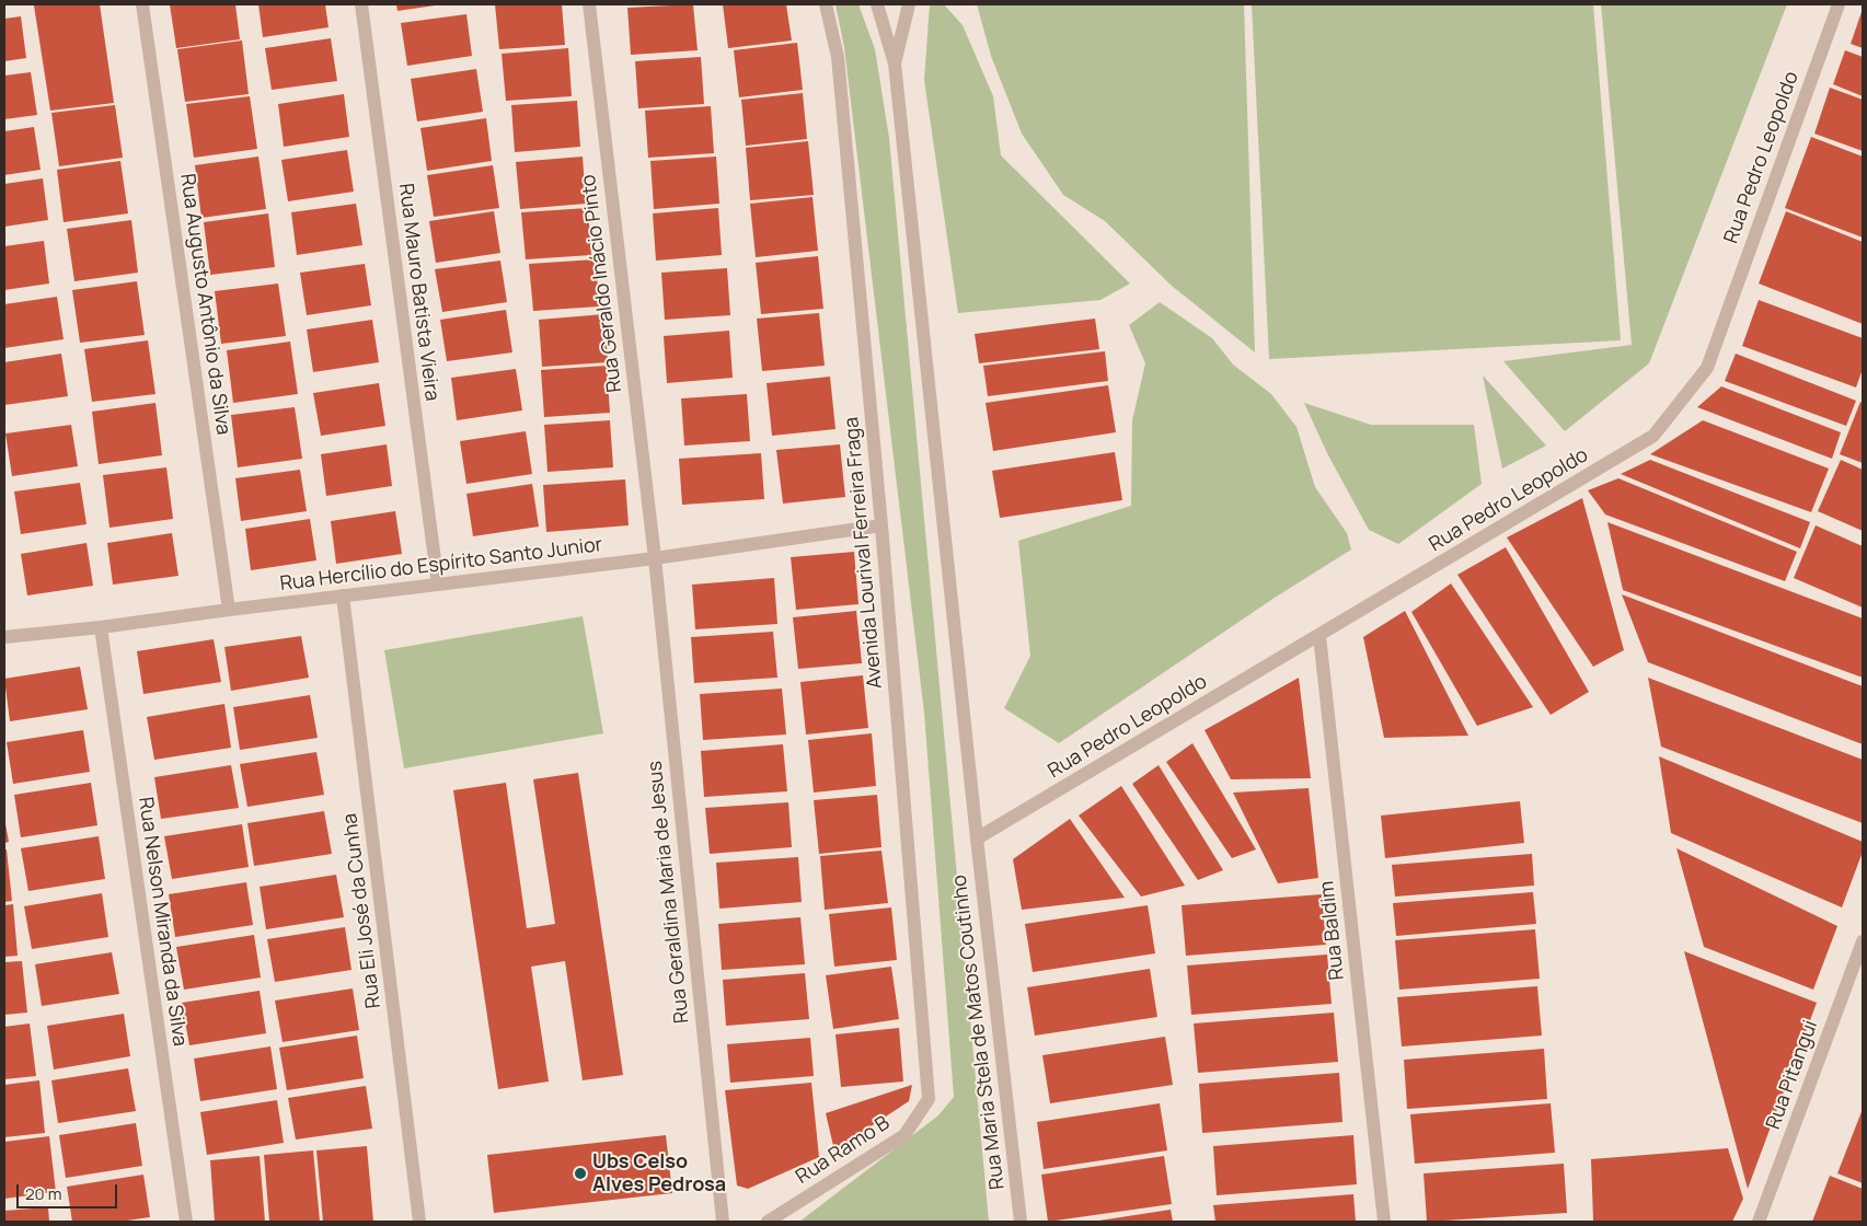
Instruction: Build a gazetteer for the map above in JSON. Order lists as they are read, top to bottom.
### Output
{
  "streets": {
    "street": [
      "Rua Pedro Leopoldo",
      "Rua Geraldo Inácio Pinto",
      "Rua Mauro Batista Vieira",
      "Rua Augusto Antônio da Silva",
      "Avenida Lourival Ferreira Fraga",
      "Rua Hercílio do Espírito Santo Junior",
      "Rua Geraldina Maria de Jesus",
      "Rua Eli José da Cunha",
      "Rua Nelson Miranda da Silva",
      "Rua Baldim",
      "Rua Maria Stela de Matos Coutinho",
      "Rua Pitangui",
      "Rua Ramo B"
    ]
  },
  "crossings": [
    ["Rua Pedro Leopoldo", "Rua Baldim"],
    ["Rua Pedro Leopoldo", "Rua Maria Stela de Matos Coutinho"],
    ["Rua Geraldo Inácio Pinto", "Rua Hercílio do Espírito Santo Junior"],
    ["Rua Geraldo Inácio Pinto", "Rua Geraldina Maria de Jesus"],
    ["Rua Mauro Batista Vieira", "Rua Hercílio do Espírito Santo Junior"],
    ["Rua Augusto Antônio da Silva", "Rua Hercílio do Espírito Santo Junior"],
    ["Avenida Lourival Ferreira Fraga", "Rua Hercílio do Espírito Santo Junior"],
    ["Avenida Lourival Ferreira Fraga", "Rua Ramo B"],
    ["Rua Hercílio do Espírito Santo Junior", "Rua Geraldina Maria de Jesus"],
    ["Rua Hercílio do Espírito Santo Junior", "Rua Eli José da Cunha"],
    ["Rua Hercílio do Espírito Santo Junior", "Rua Nelson Miranda da Silva"]
  ],
  "places": ["Ubs Celso Alves Pedrosa"],
  "scale_bar": "20 m"
}
